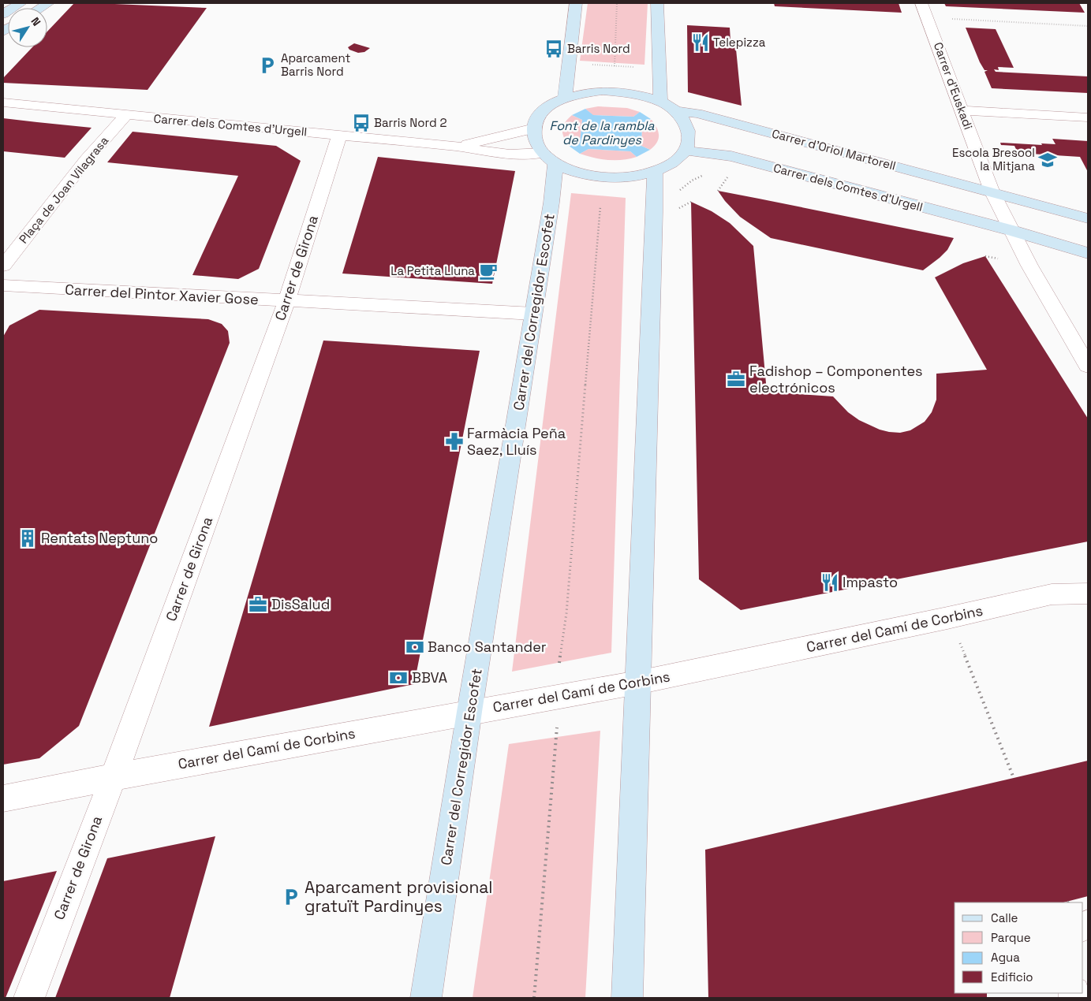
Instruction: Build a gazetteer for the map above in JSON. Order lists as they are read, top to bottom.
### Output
{
  "streets": {
    "street": [
      "Carrer d'Euskadi",
      "Carrer dels Comtes d'Urgell",
      "Carrer d'Oriol Martorell",
      "Plaça de Joan Vilagrasa",
      "Carrer de Girona",
      "Carrer del Pintor Xavier Gose",
      "Carrer del Corregidor Escofet",
      "Carrer del Camí de Corbins"
    ]
  },
  "crossings": [
    ["Carrer d'Euskadi", "Carrer d'Oriol Martorell"],
    ["Carrer dels Comtes d'Urgell", "Carrer d'Oriol Martorell"],
    ["Carrer dels Comtes d'Urgell", "Plaça de Joan Vilagrasa"],
    ["Carrer dels Comtes d'Urgell", "Carrer de Girona"],
    ["Carrer dels Comtes d'Urgell", "Carrer del Corregidor Escofet"],
    ["Carrer d'Oriol Martorell", "Carrer del Corregidor Escofet"],
    ["Carrer de Girona", "Carrer del Pintor Xavier Gose"],
    ["Carrer de Girona", "Carrer del Camí de Corbins"],
    ["Carrer del Pintor Xavier Gose", "Carrer del Corregidor Escofet"],
    ["Carrer del Corregidor Escofet", "Carrer del Camí de Corbins"]
  ],
  "water": ["Font de la rambla de Pardinyes"],
  "places": {
    "restaurant": ["Telepizza", "Impasto"],
    "bus stop": ["Barris Nord", "Barris Nord 2"],
    "parking": ["Aparcament Barris Nord", "Aparcament provisional gratuït Pardinyes"],
    "school or university": ["Escola Bresool la Mitjana"],
    "cafe": ["La Petita Lluna"],
    "office": ["Fadishop – Componentes electrónicos", "DisSalud"],
    "pharmacy": ["Farmàcia Peña Saez, Lluís"],
    "building": ["Rentats Neptuno"],
    "bank": ["Banco Santander", "BBVA"]
  },
  "legend": [
    "Calle",
    "Parque",
    "Agua",
    "Edificio"
  ],
  "north": "top right"
}
